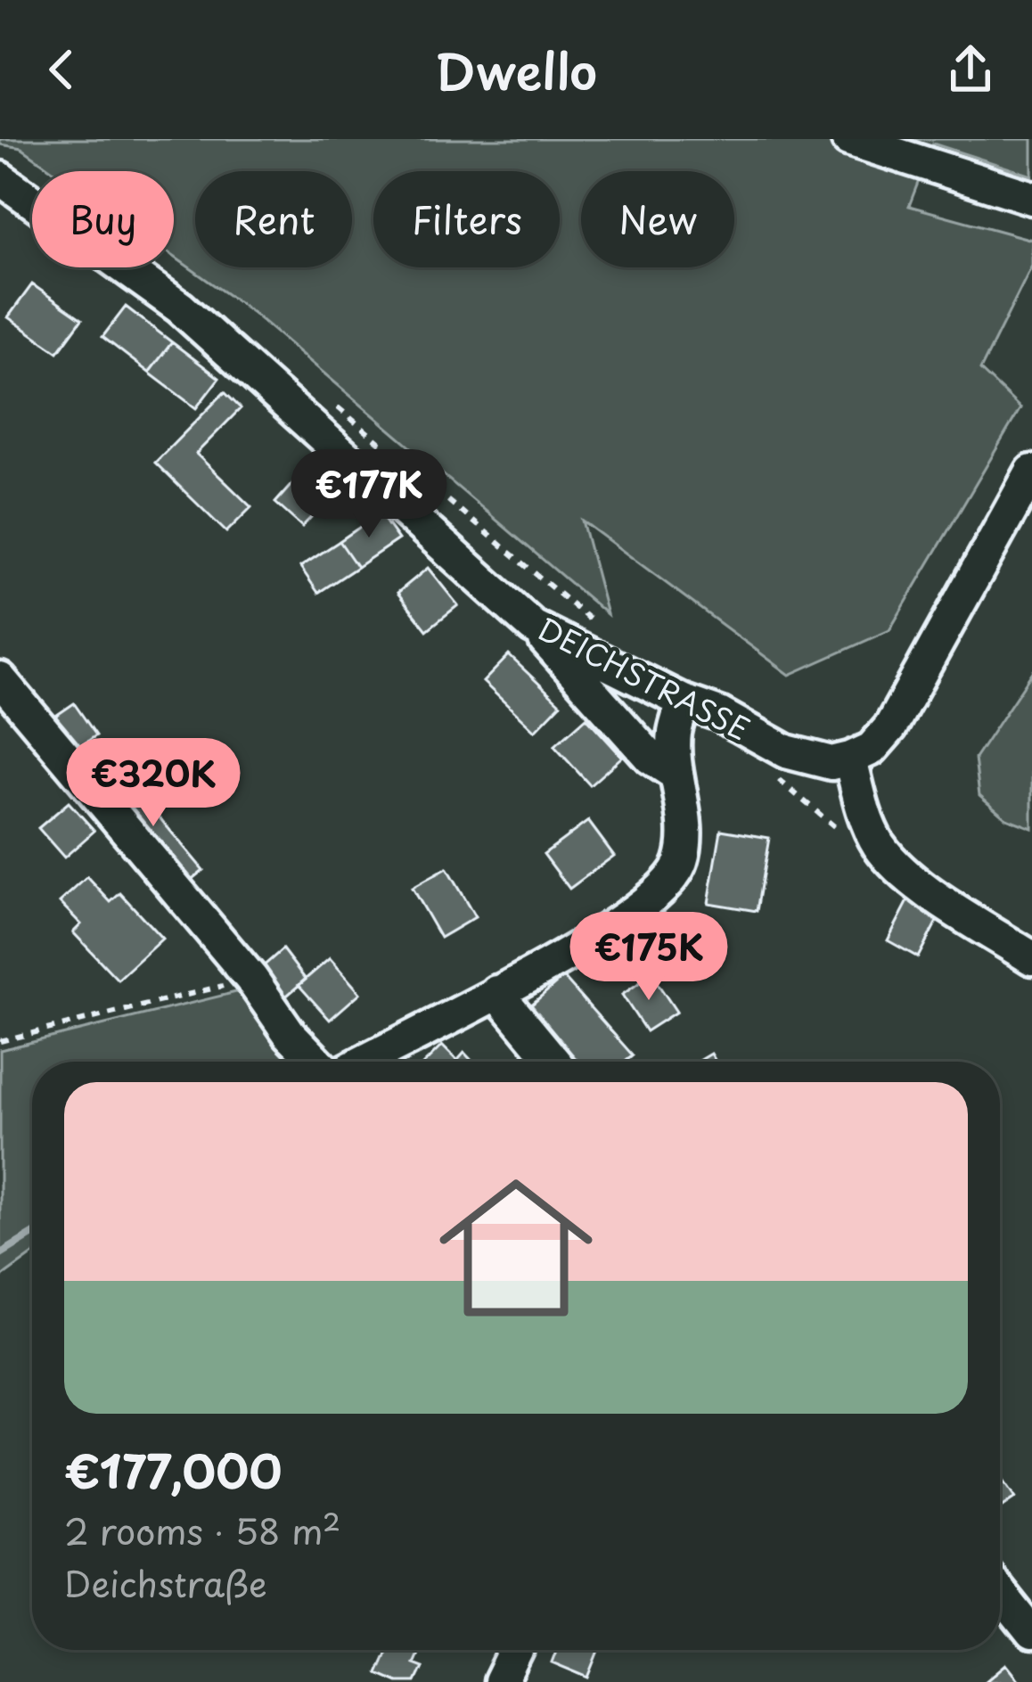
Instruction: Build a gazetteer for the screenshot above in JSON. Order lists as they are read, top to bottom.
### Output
{
  "streets": {
    "street": ["DEICHSTRASSE"]
  },
  "page": {
    "header": "Dwello",
    "chip": [
      "Buy",
      "Rent",
      "Filters",
      "New"
    ],
    "price": ["€177K", "€320K", "€175K"],
    "list": [
      {
        "name": "€177,000",
        "note": "2 rooms · 58 m² · Deichstraße"
      }
    ]
  }
}
